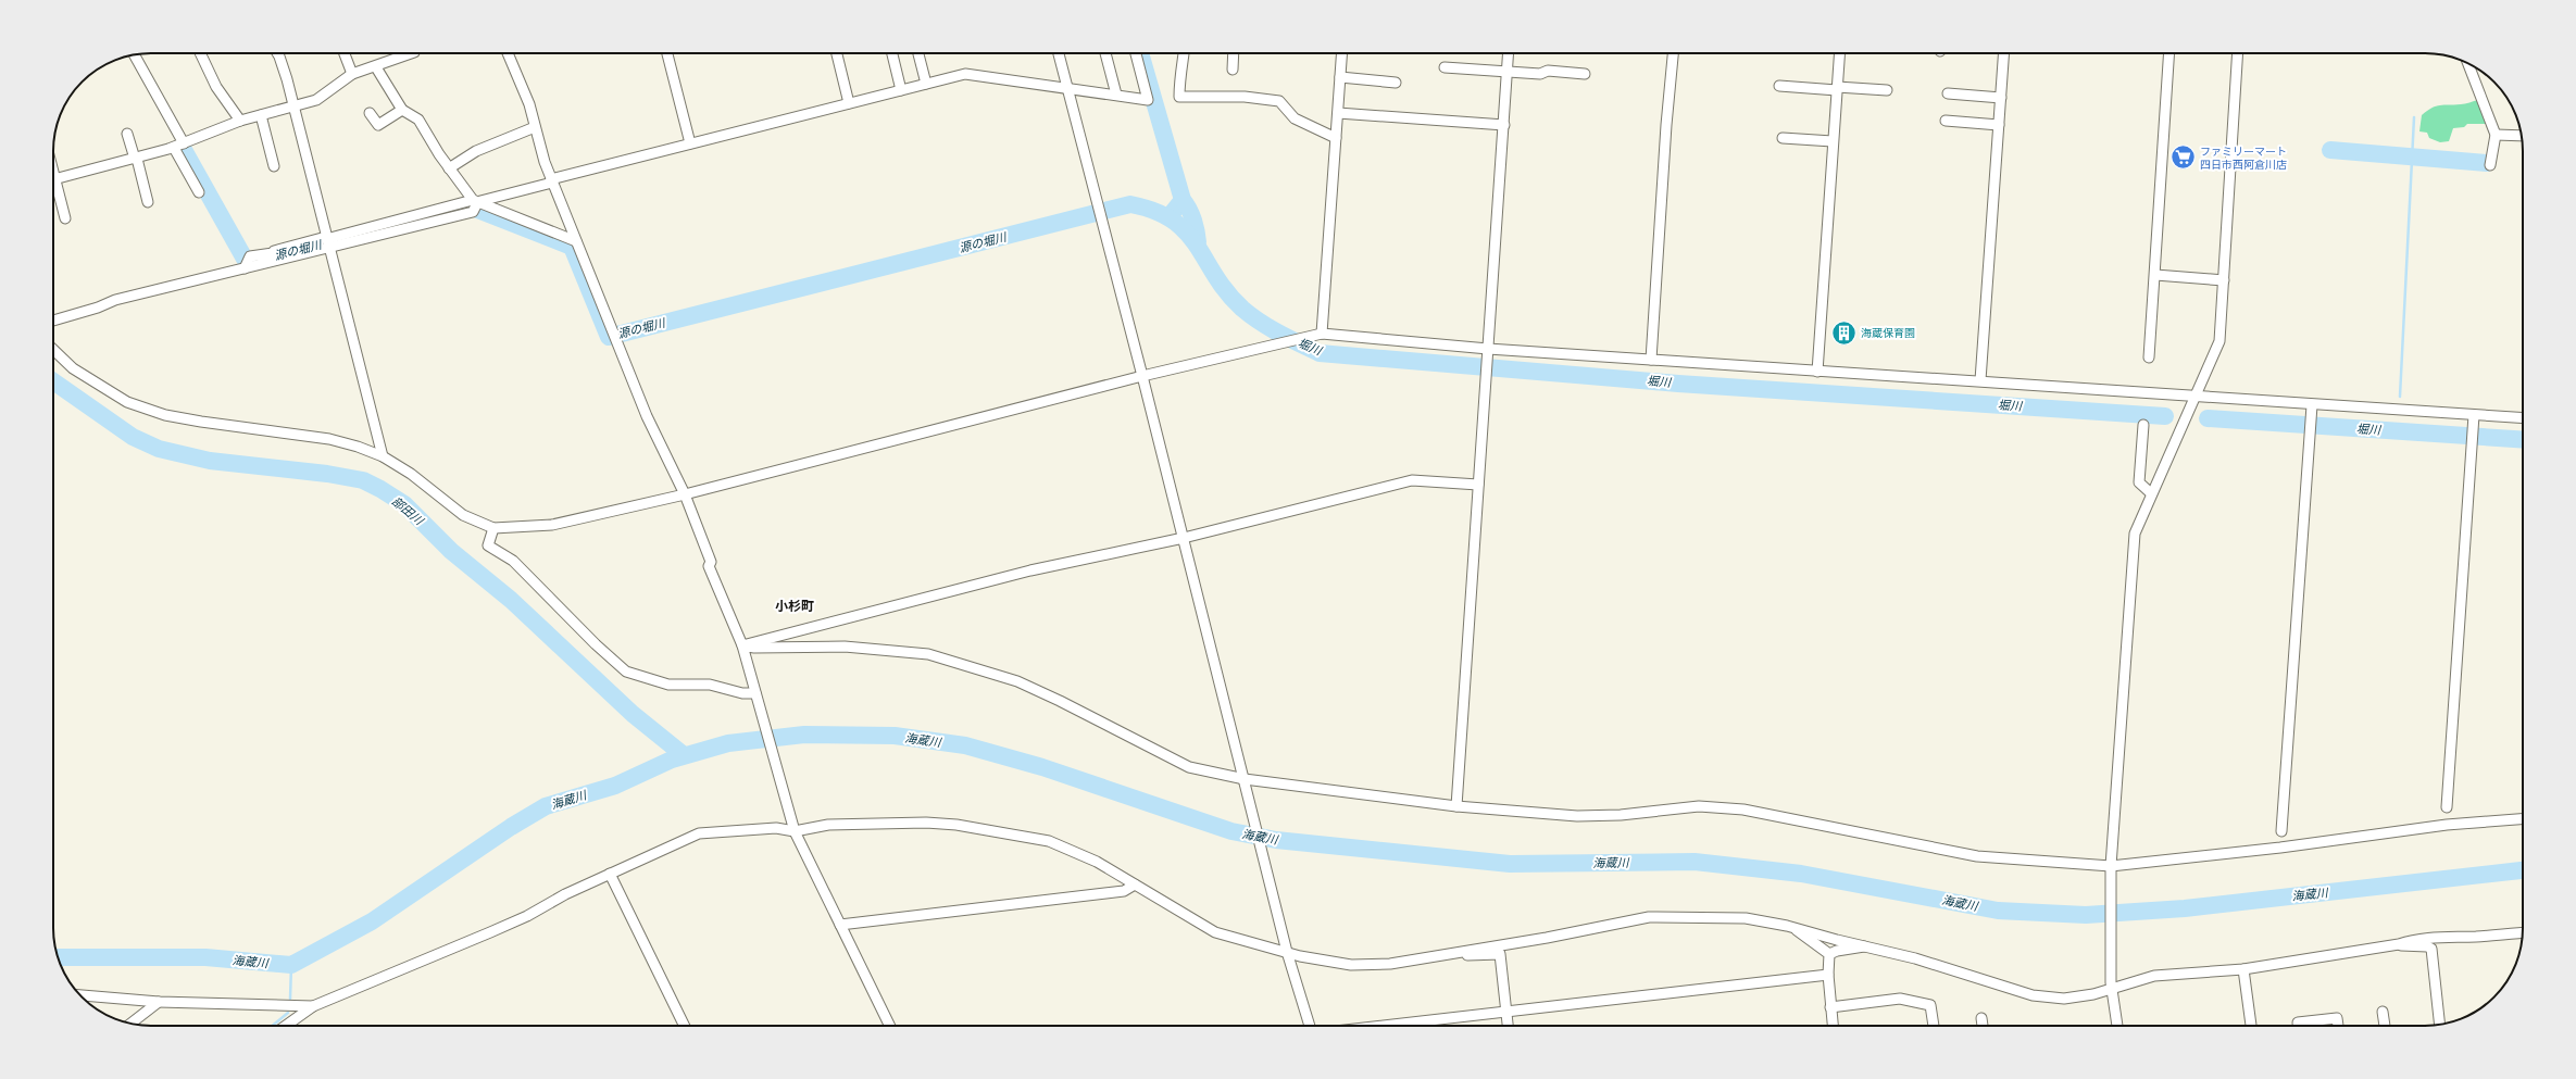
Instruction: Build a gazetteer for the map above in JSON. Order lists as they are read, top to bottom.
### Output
{
  "districts": ["小杉町"],
  "water": [
    "源の堀川",
    "堀川",
    "部田川",
    "海蔵川"
  ],
  "places": {
    "supermarket": ["ファミリーマート 四日市西阿倉川店"],
    "building": ["海蔵保育園"]
  }
}
